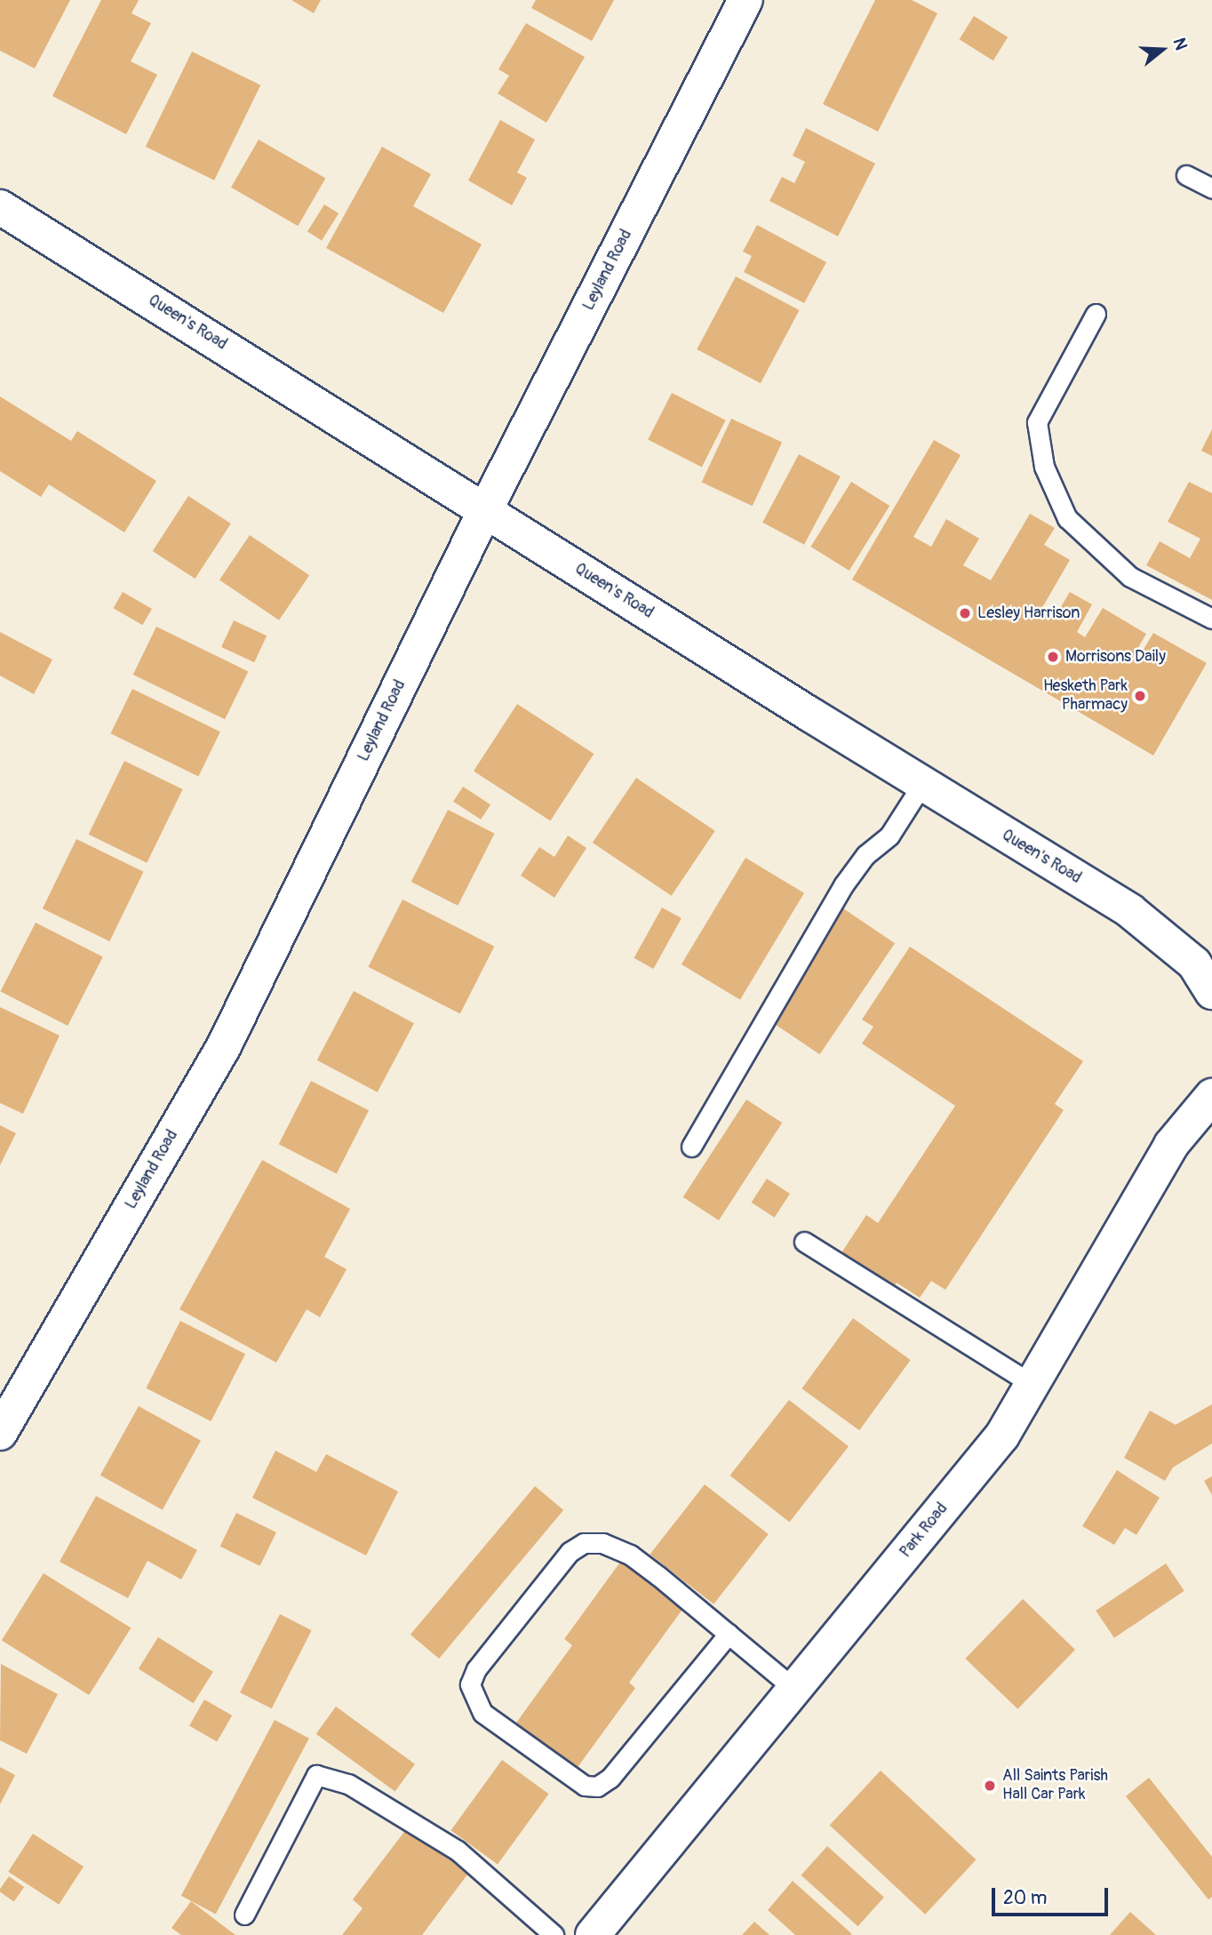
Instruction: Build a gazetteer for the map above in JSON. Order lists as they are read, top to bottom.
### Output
{
  "streets": {
    "street": ["Leyland Road", "Queen's Road", "Park Road"]
  },
  "crossings": [
    ["Leyland Road", "Queen's Road"]
  ],
  "places": [
    "Lesley Harrison",
    "Morrisons Daily",
    "Hesketh Park Pharmacy",
    "All Saints Parish Hall Car Park"
  ],
  "scale_bar": "20 m",
  "north": "right"
}
